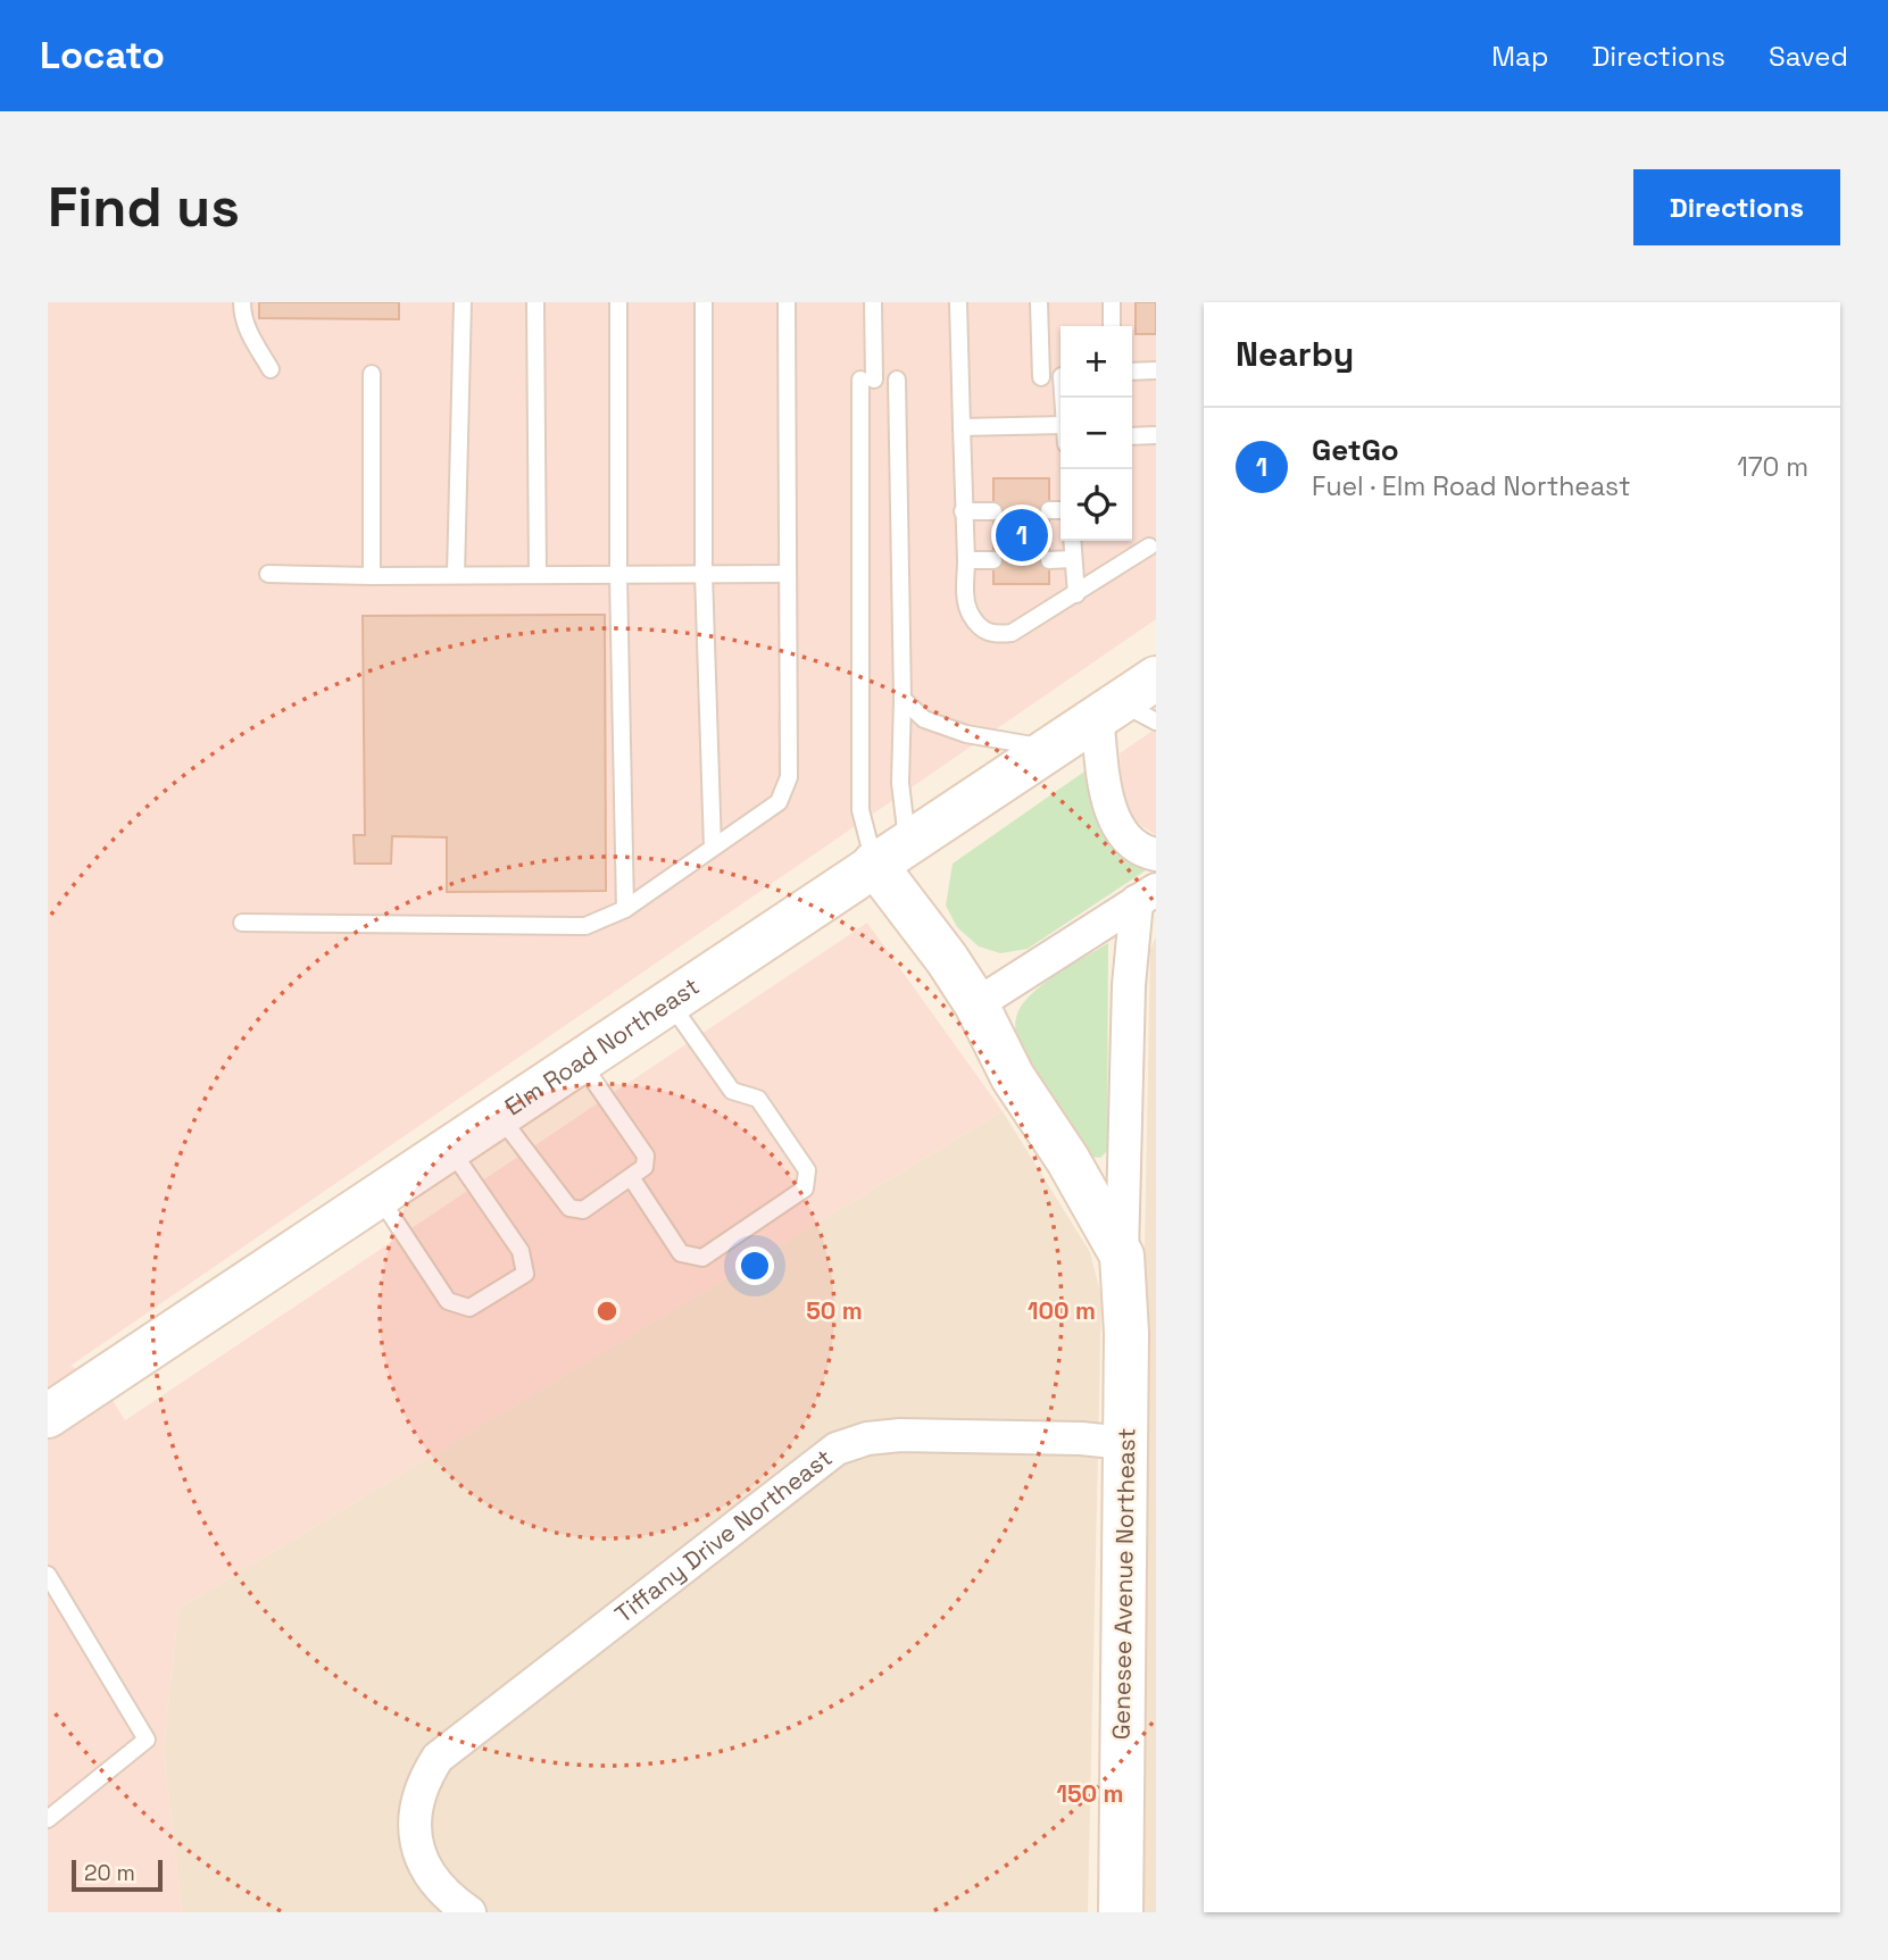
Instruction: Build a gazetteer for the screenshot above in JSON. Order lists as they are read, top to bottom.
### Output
{
  "streets": {
    "main road": ["Elm Road Northeast", "Genesee Avenue Northeast"],
    "street": ["Tiffany Drive Northeast"]
  },
  "crossings": [
    ["Elm Road Northeast", "Genesee Avenue Northeast"],
    ["Tiffany Drive Northeast", "Genesee Avenue Northeast"]
  ],
  "scale_bar": "20 m",
  "page": {
    "header": "Locato",
    "nav": ["Map", "Directions", "Saved"],
    "buttons": "Directions",
    "title": "Find us",
    "heading": "Nearby",
    "map_buttons": ["+", "−"],
    "list": [
      {
        "mark": "1",
        "name": "GetGo",
        "note": "Fuel · Elm Road Northeast",
        "value": "170 m"
      }
    ],
    "pins": "1",
    "scale": "20 m"
  },
  "rings": ["50 m", "100 m", "150 m"]
}
